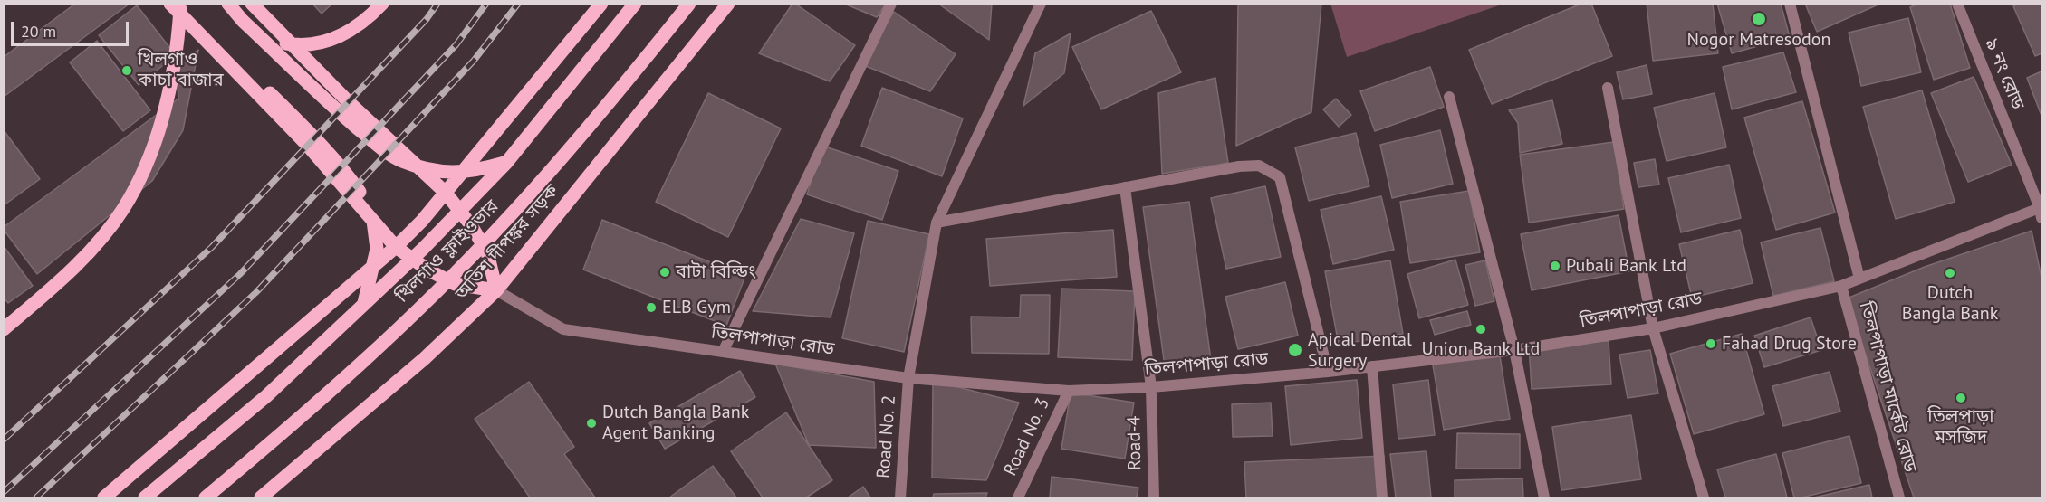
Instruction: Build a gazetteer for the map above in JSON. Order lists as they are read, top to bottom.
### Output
{
  "streets": {
    "main road": ["অতিশ দীপঙ্কর সড়ক", "খিলগাও ফ্লাইওভার"],
    "street": [
      "৯ নং রোড",
      "তিলপাপাড়া রোড",
      "তিলপাপাড়া মার্কেট রোড",
      "Road No. 2",
      "Road No. 3",
      "Road-4"
    ]
  },
  "crossings": [
    ["৯ নং রোড", "তিলপাপাড়া রোড"],
    ["অতিশ দীপঙ্কর সড়ক", "তিলপাপাড়া রোড"],
    ["তিলপাপাড়া রোড", "তিলপাপাড়া মার্কেট রোড"],
    ["তিলপাপাড়া রোড", "Road No. 2"],
    ["তিলপাপাড়া রোড", "Road No. 3"],
    ["তিলপাপাড়া রোড", "Road-4"]
  ],
  "places": [
    "Nogor Matresodon",
    "খিলগাও কাচা বাজার",
    "Pubali Bank Ltd",
    "বাটা বিল্ডিং",
    "Dutch Bangla Bank",
    "ELB Gym",
    "Union Bank Ltd",
    "Fahad Drug Store",
    "Apical Dental Surgery",
    "তিলপাড়া মসজিদ",
    "Dutch Bangla Bank Agent Banking"
  ],
  "scale_bar": "20 m"
}
